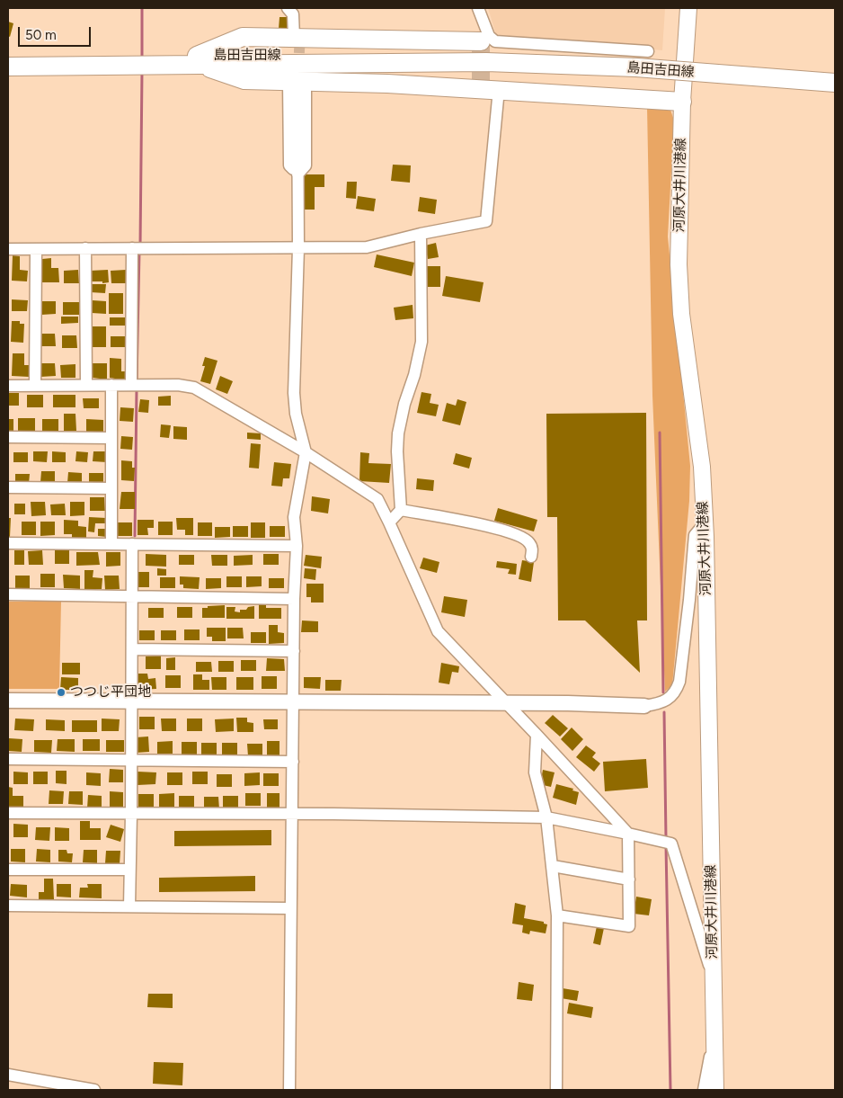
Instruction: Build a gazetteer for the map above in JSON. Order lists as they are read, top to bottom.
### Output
{
  "streets": {
    "main road": ["島田吉田線", "河原大井川港線"]
  },
  "places": ["つつじ平団地"],
  "scale_bar": "50 m"
}
